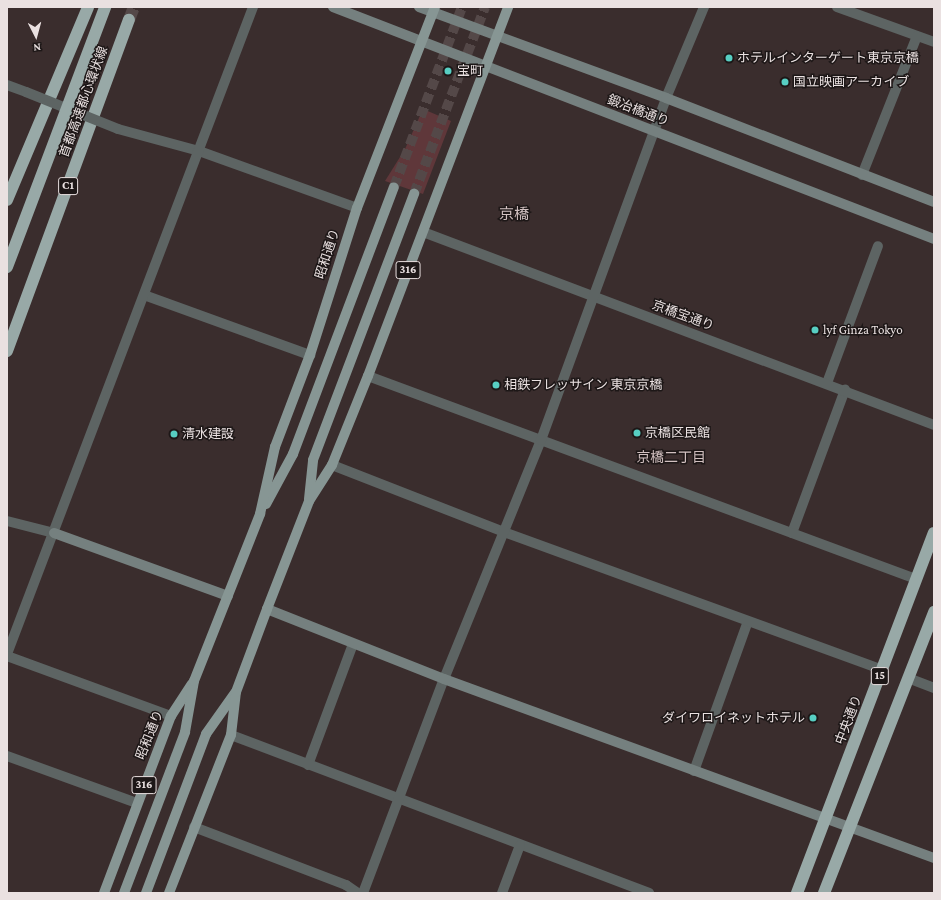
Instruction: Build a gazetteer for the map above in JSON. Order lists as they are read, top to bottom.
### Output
{
  "streets": {
    "highway": [
      "首都高速都心環状線",
      "C1",
      "15",
      "中央通り"
    ],
    "main road": ["昭和通り", "316"],
    "street": ["鍛冶橋通り", "京橋宝通り"]
  },
  "crossings": [
    ["鍛冶橋通り", "昭和通り"],
    ["鍛冶橋通り", "316"],
    ["316", "京橋宝通り"]
  ],
  "districts": ["京橋", "京橋二丁目"],
  "places": [
    "ホテルインターゲート東京京橋",
    "宝町",
    "国立映画アーカイブ",
    "lyf Ginza Tokyo",
    "相鉄フレッサイン 東京京橋",
    "京橋区民館",
    "清水建設",
    "ダイワロイネットホテル"
  ],
  "north": "bottom"
}
